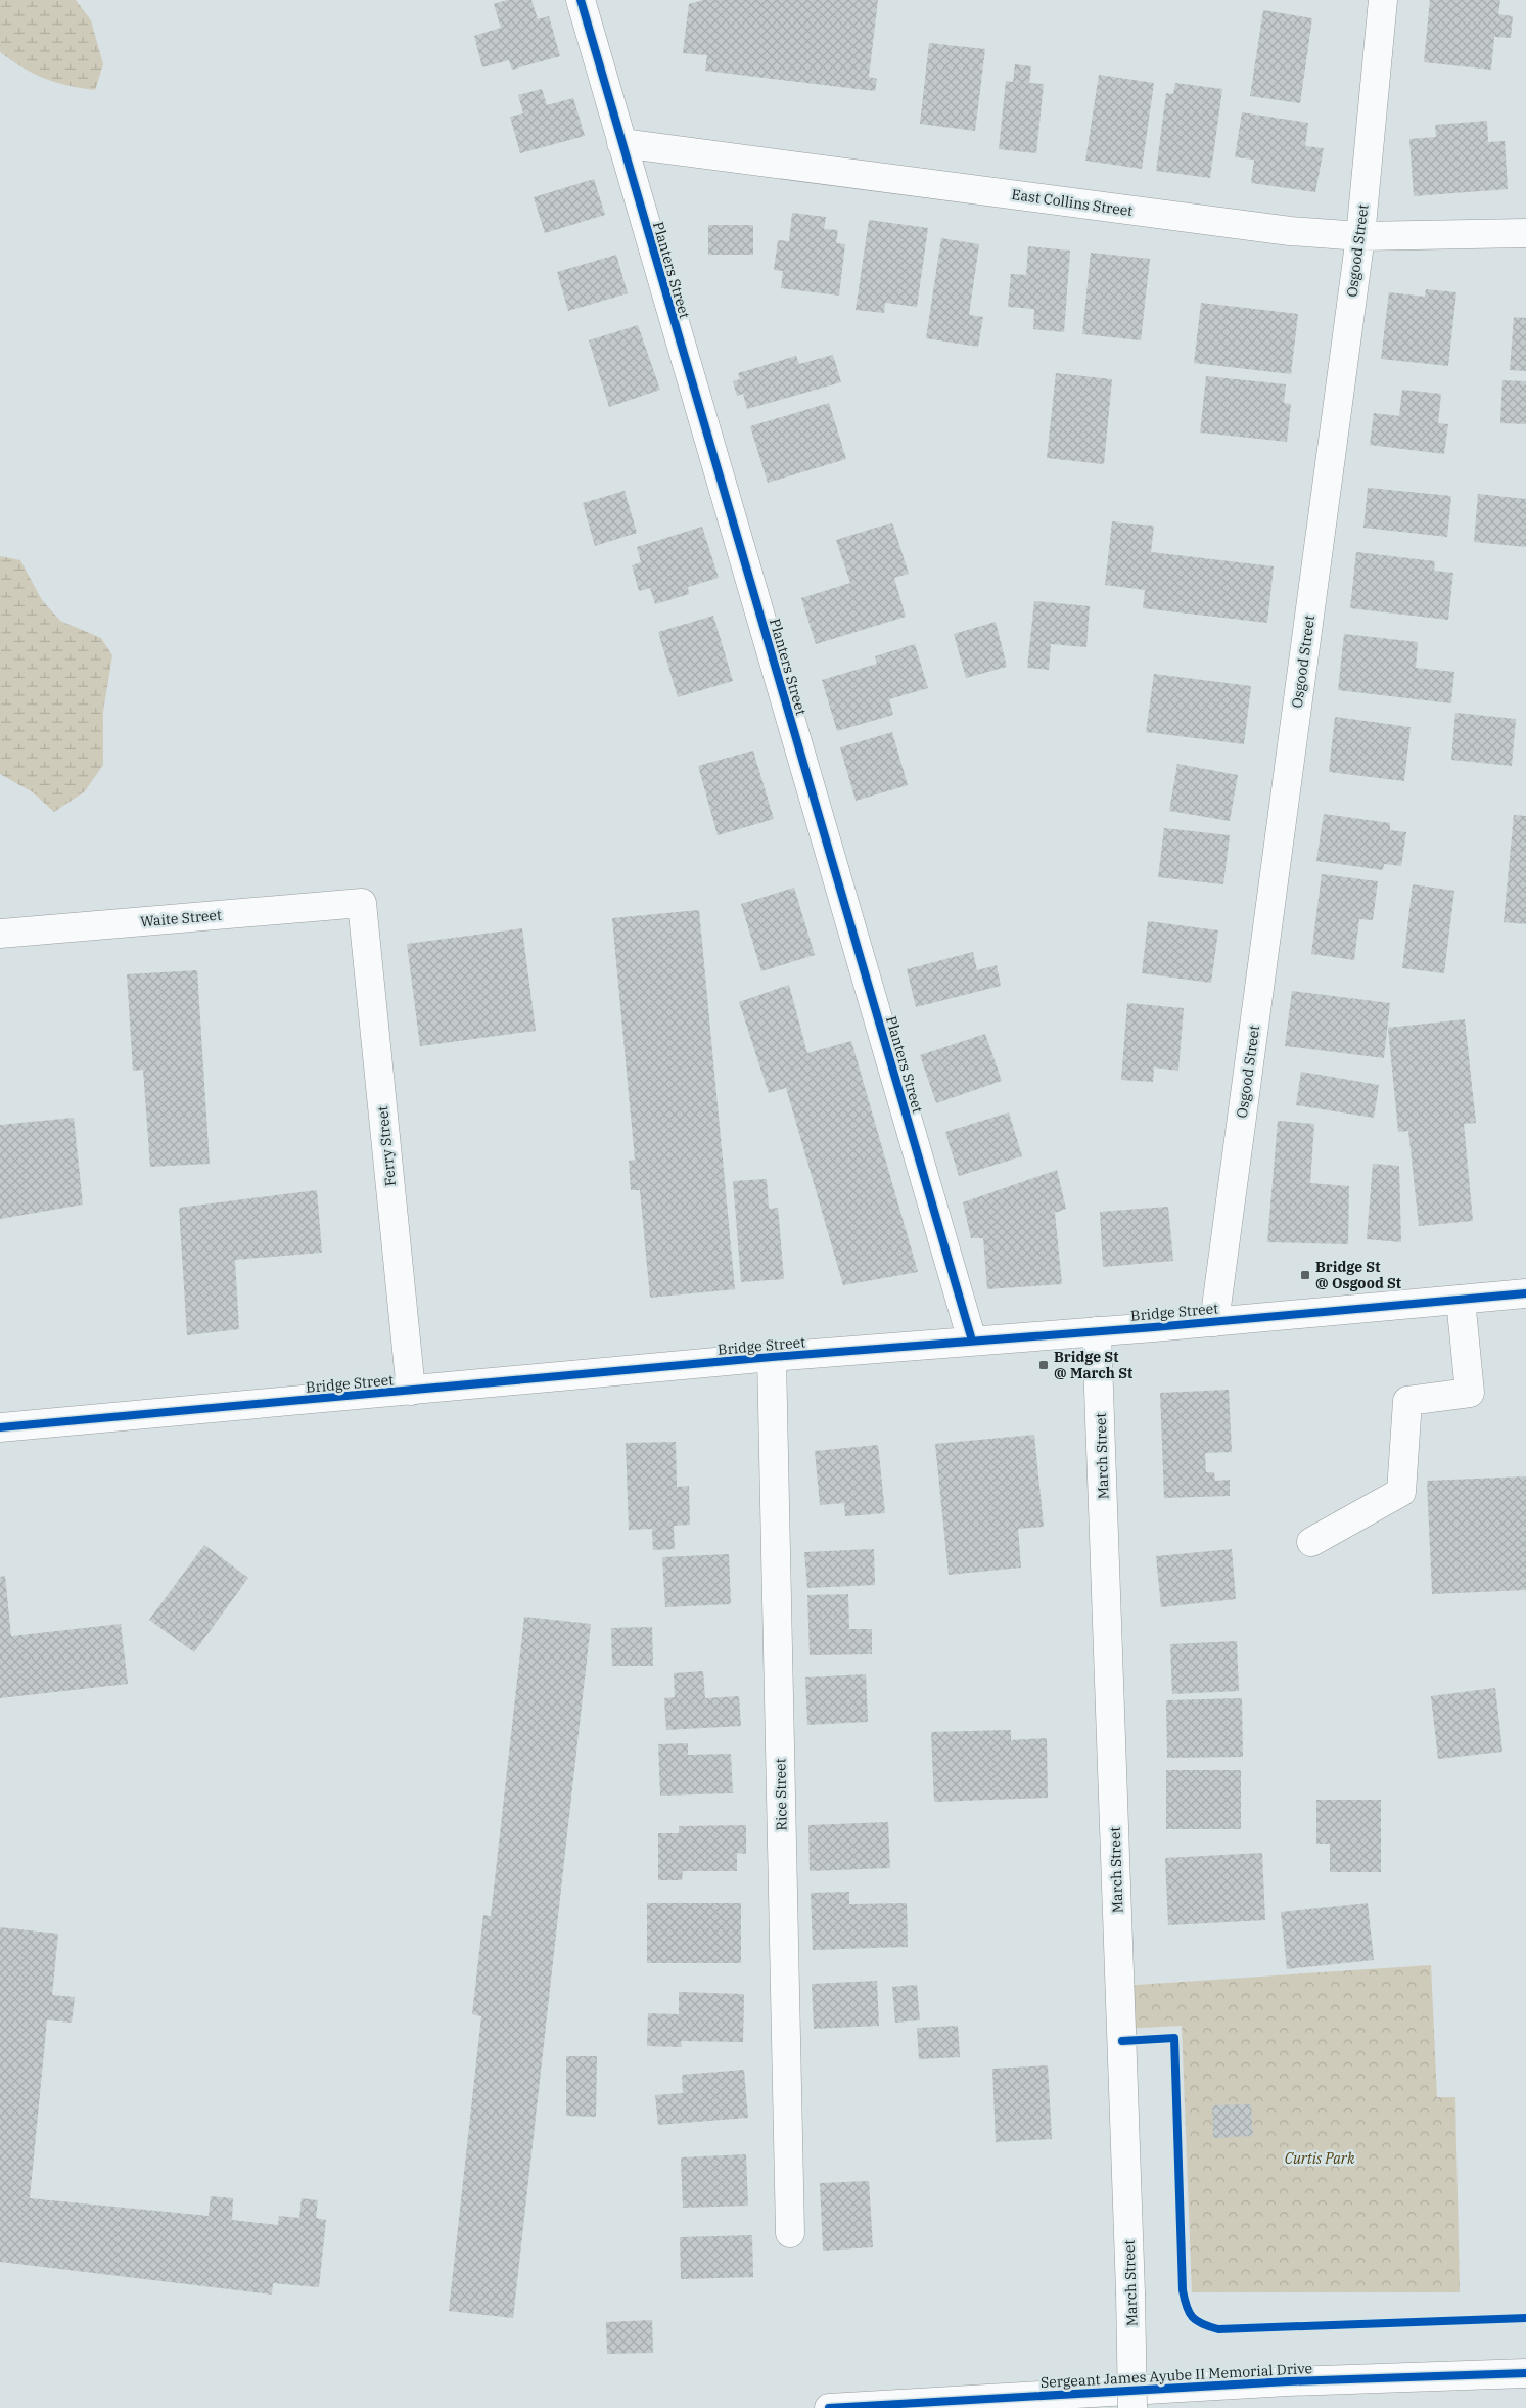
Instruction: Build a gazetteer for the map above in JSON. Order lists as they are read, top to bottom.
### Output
{
  "streets": {
    "main road": [
      "East Collins Street",
      "Osgood Street",
      "Planters Street",
      "Waite Street",
      "Ferry Street",
      "Bridge Street",
      "March Street",
      "Rice Street",
      "Sergeant James Ayube II Memorial Drive"
    ]
  },
  "crossings": [
    ["East Collins Street", "Osgood Street"],
    ["East Collins Street", "Planters Street"],
    ["Osgood Street", "Bridge Street"],
    ["Planters Street", "Bridge Street"],
    ["Waite Street", "Ferry Street"],
    ["Ferry Street", "Bridge Street"],
    ["Bridge Street", "March Street"],
    ["Bridge Street", "Rice Street"]
  ],
  "parks": ["Curtis Park"],
  "places": {
    "transit": ["Bridge St @ Osgood St", "Bridge St @ March St"]
  }
}
